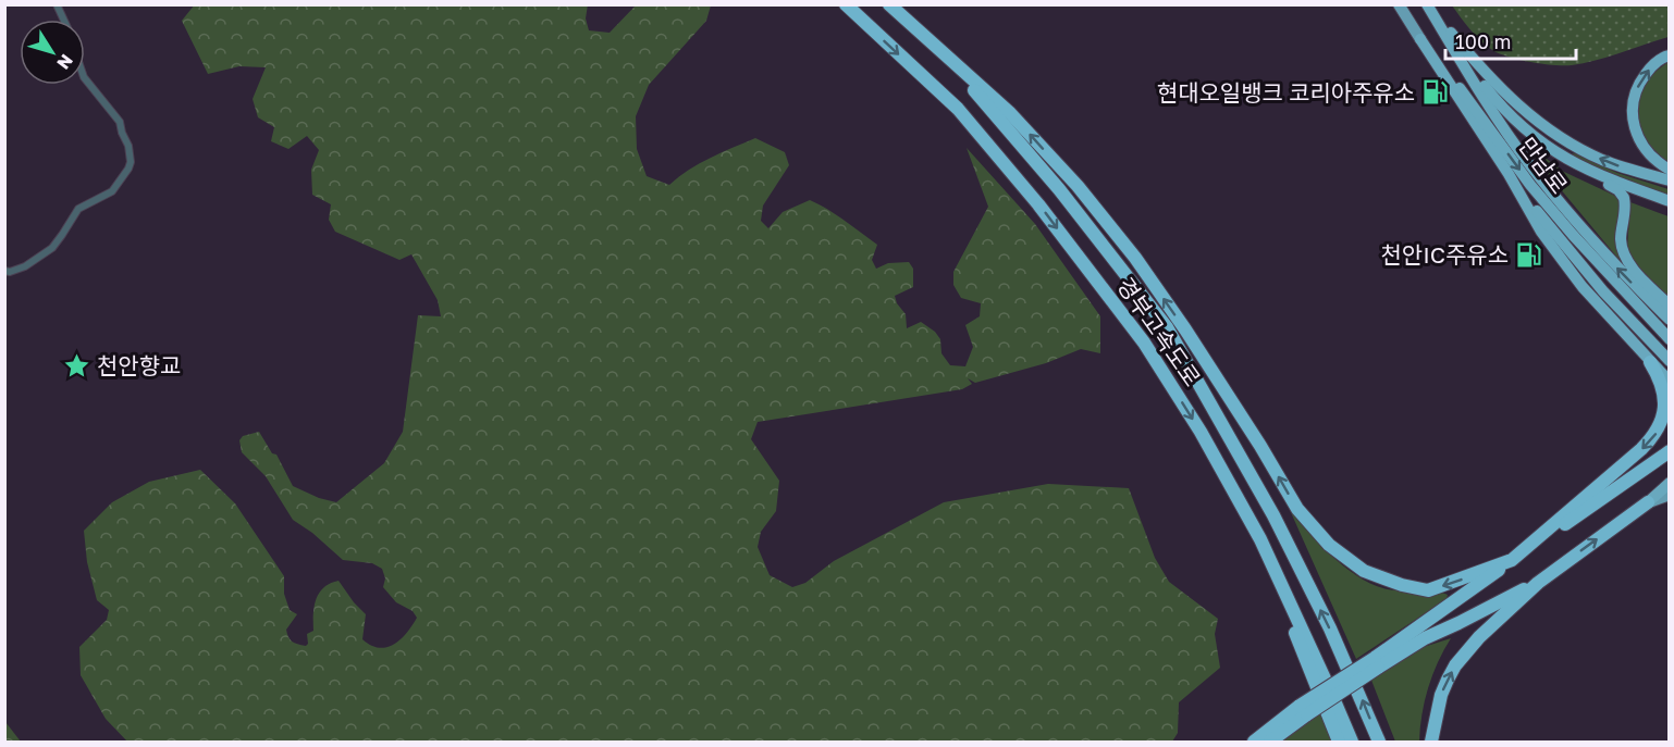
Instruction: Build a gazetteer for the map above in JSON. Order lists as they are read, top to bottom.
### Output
{
  "streets": {
    "highway": ["만남로", "경부고속도로"]
  },
  "places": {
    "fuel station": ["현대오일뱅크 코리아주유소", "천안IC주유소"],
    "place": ["천안향교"]
  },
  "scale_bar": "100 m",
  "north": "bottom right"
}
